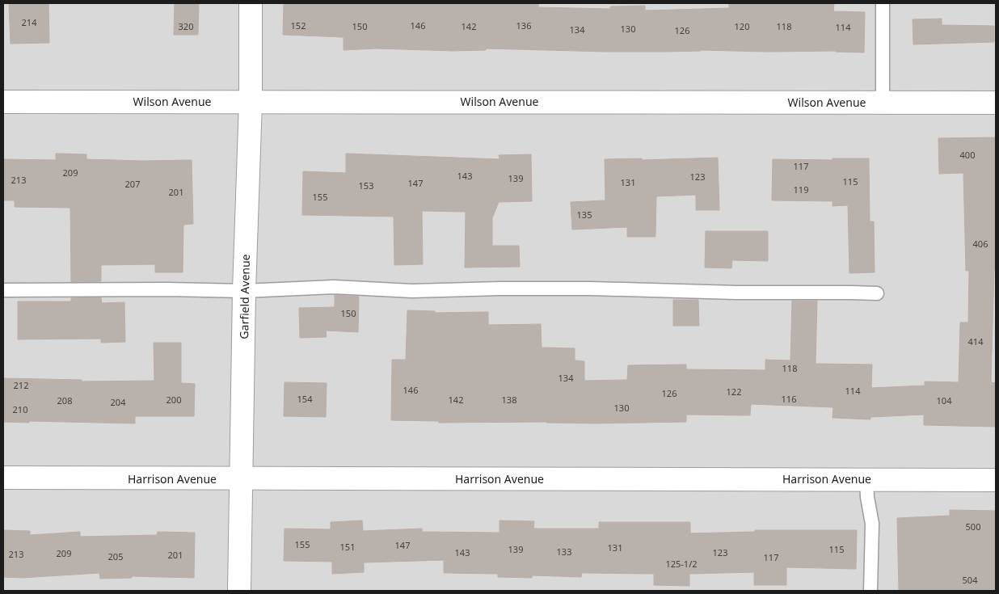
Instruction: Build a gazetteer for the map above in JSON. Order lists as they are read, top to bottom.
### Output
{
  "streets": {
    "street": ["Wilson Avenue", "Garfield Avenue", "Harrison Avenue"]
  },
  "crossings": [
    ["Wilson Avenue", "Garfield Avenue"],
    ["Garfield Avenue", "Harrison Avenue"]
  ],
  "house_numbers": [
    "214",
    "152",
    "146",
    "136",
    "320",
    "150",
    "142",
    "120",
    "118",
    "114",
    "130",
    "134",
    "126",
    "400",
    "117",
    "209",
    "143",
    "123",
    "139",
    "213",
    "115",
    "131",
    "147",
    "207",
    "153",
    "119",
    "201",
    "155",
    "135",
    "406",
    "150",
    "414",
    "118",
    "134",
    "212",
    "146",
    "114",
    "122",
    "126",
    "154",
    "116",
    "200",
    "142",
    "138",
    "208",
    "104",
    "204",
    "130",
    "210",
    "500",
    "155",
    "147",
    "151",
    "131",
    "139",
    "115",
    "133",
    "143",
    "123",
    "209",
    "213",
    "201",
    "205",
    "117",
    "125-1/2",
    "504"
  ]
}
